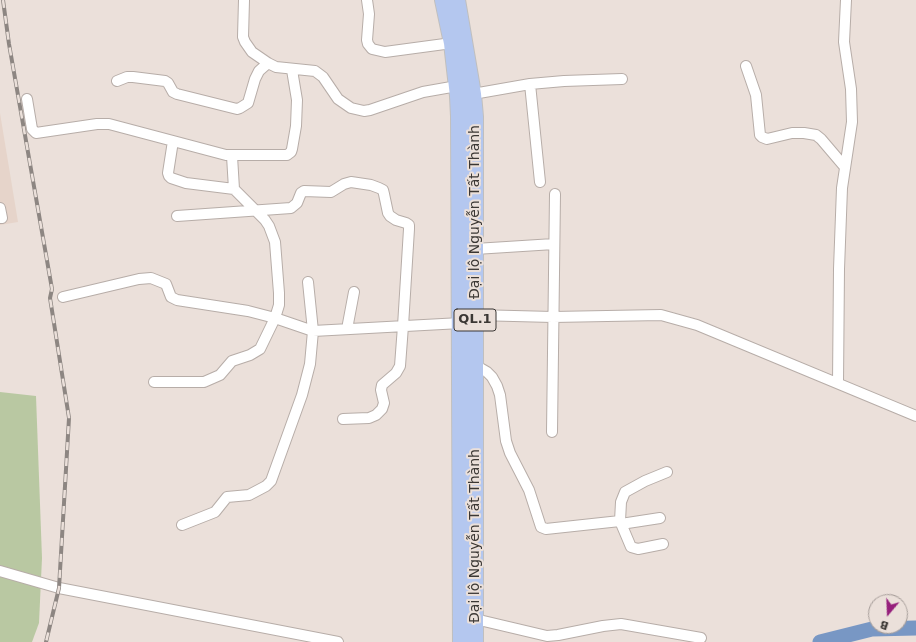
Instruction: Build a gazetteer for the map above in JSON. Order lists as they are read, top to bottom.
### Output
{
  "streets": {
    "main road": ["Đại lộ Nguyễn Tất Thành", "QL.1"]
  },
  "north": "bottom"
}
